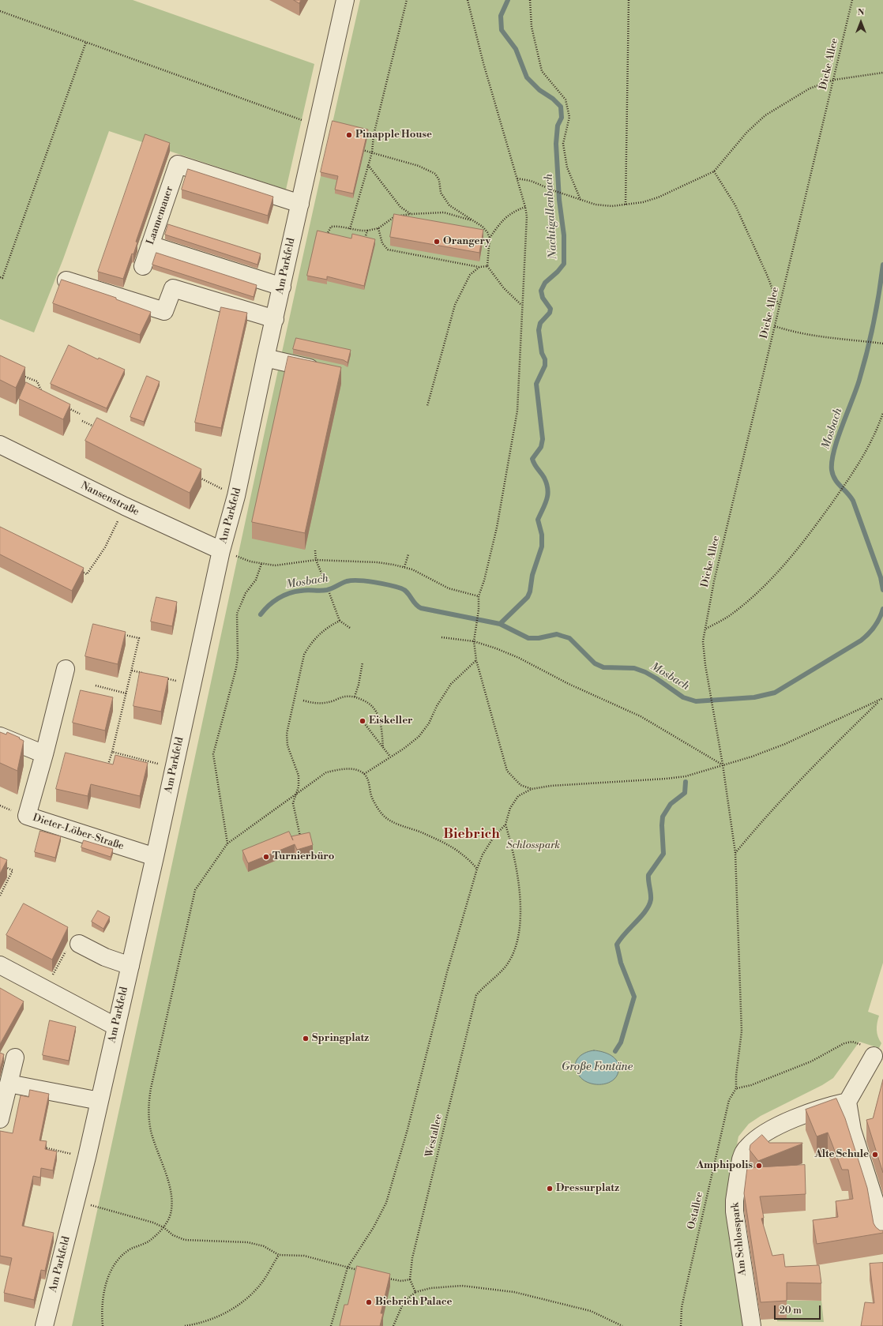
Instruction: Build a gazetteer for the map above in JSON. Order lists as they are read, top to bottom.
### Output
{
  "streets": {
    "street": [
      "Laamemauer",
      "Am Parkfeld",
      "Nansenstraße",
      "Dieter-Löber-Straße",
      "Am Schlosspark"
    ],
    "path": ["Dicke Allee", "Westallee", "Ostallee"]
  },
  "crossings": [
    ["Dicke Allee", "Ostallee"],
    ["Laamemauer", "Am Parkfeld"],
    ["Am Parkfeld", "Nansenstraße"],
    ["Am Parkfeld", "Dieter-Löber-Straße"]
  ],
  "districts": ["Biebrich"],
  "water": ["Nachtigallenbach", "Mosbach", "Große Fontäne"],
  "parks": ["Schlosspark"],
  "places": [
    "Pinapple House",
    "Orangery",
    "Eiskeller",
    "Turnierbüro",
    "Springplatz",
    "Alte Schule",
    "Amphipolis",
    "Dressurplatz",
    "Biebrich Palace"
  ],
  "scale_bar": "20 m",
  "north": "top"
}
